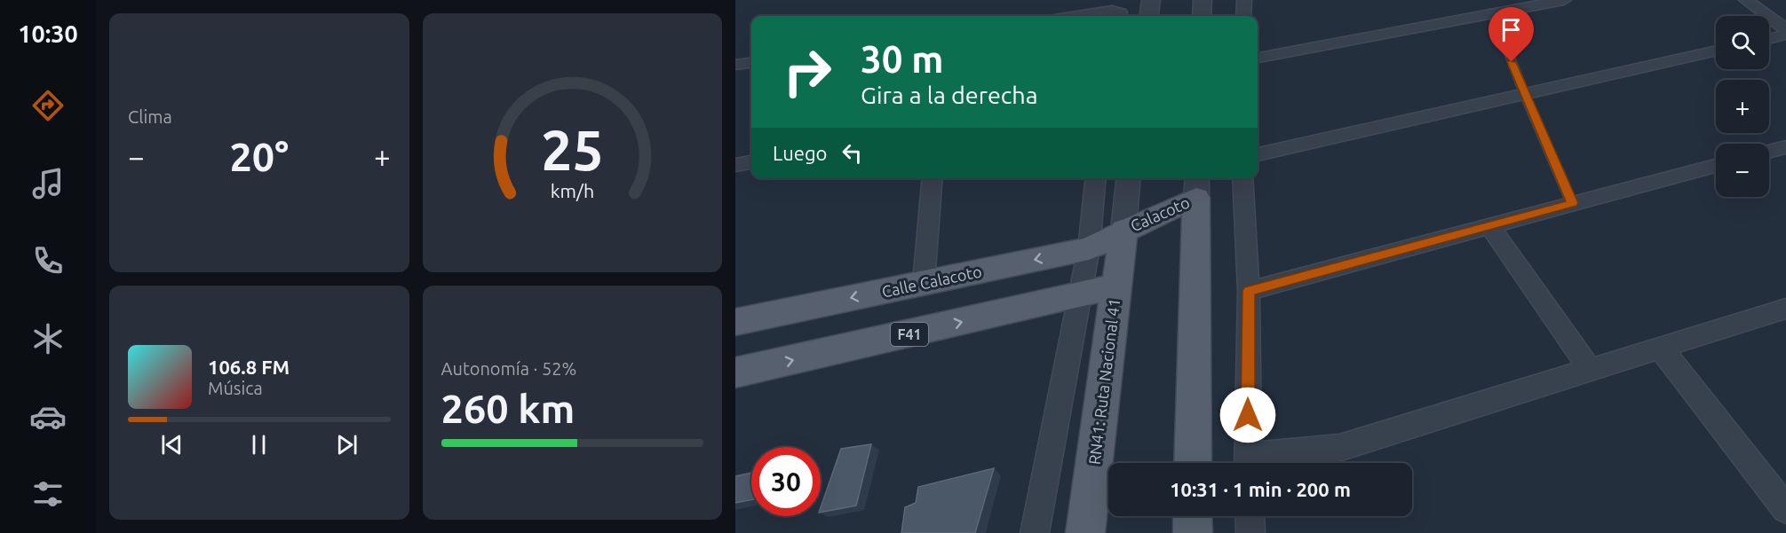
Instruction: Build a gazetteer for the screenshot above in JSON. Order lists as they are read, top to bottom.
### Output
{
  "streets": {
    "main road": [
      "Calacoto",
      "Calle Calacoto",
      "F41",
      "RN41: Ruta Nacional 41"
    ]
  },
  "crossings": [
    ["Calacoto", "Calle Calacoto"],
    ["Calacoto", "RN41: Ruta Nacional 41"],
    ["Calle Calacoto", "RN41: Ruta Nacional 41"],
    ["F41", "RN41: Ruta Nacional 41"]
  ],
  "page": {
    "tabs": "10:30",
    "tile": [
      "Clima",
      ["Autonomía · 52%", "260 km"]
    ],
    "map_buttons": ["+", "−"],
    "turn": ["30 m", "Gira a la derecha"],
    "then": "Luego",
    "heat": ["−", "20°", "+"],
    "song": ["106.8 FM", "Música"],
    "limit": "30",
    "trip": "10:31 · 1 min · 200 m",
    "gauge": ["25", "km/h"]
  }
}
